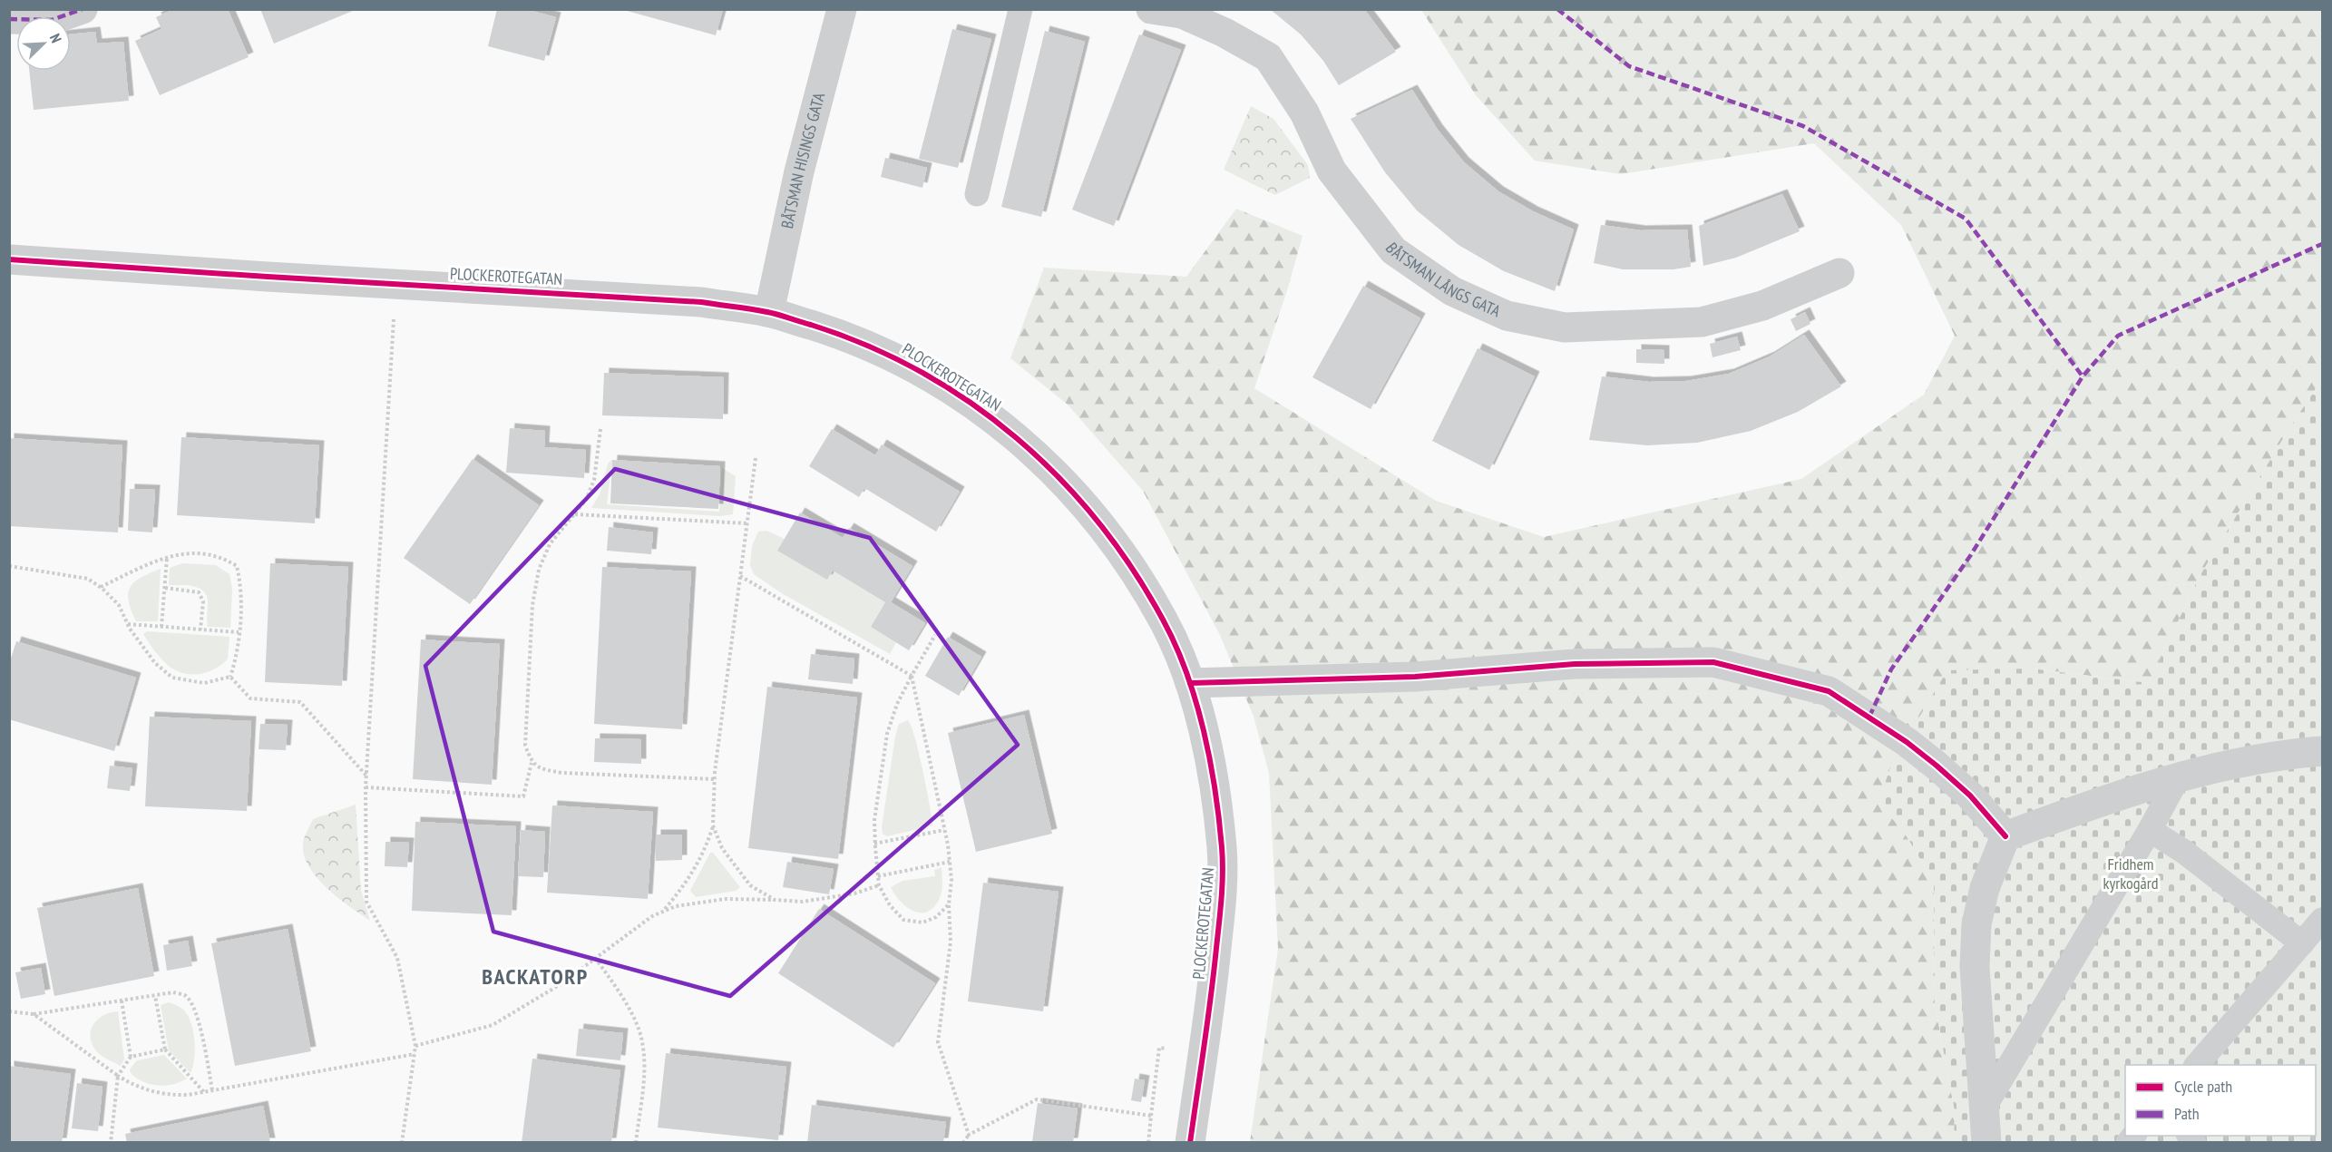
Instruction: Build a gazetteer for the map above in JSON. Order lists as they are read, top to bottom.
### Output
{
  "streets": {
    "street": ["BÅTSMAN HISINGS GATA", "PLOCKEROTEGATAN", "BÅTSMAN LÅNGS GATA"]
  },
  "crossings": [
    ["BÅTSMAN HISINGS GATA", "PLOCKEROTEGATAN"]
  ],
  "districts": ["BACKATORP"],
  "parks": ["Fridhem kyrkogård"],
  "legend": ["Cycle path", "Path"],
  "north": "top right"
}
